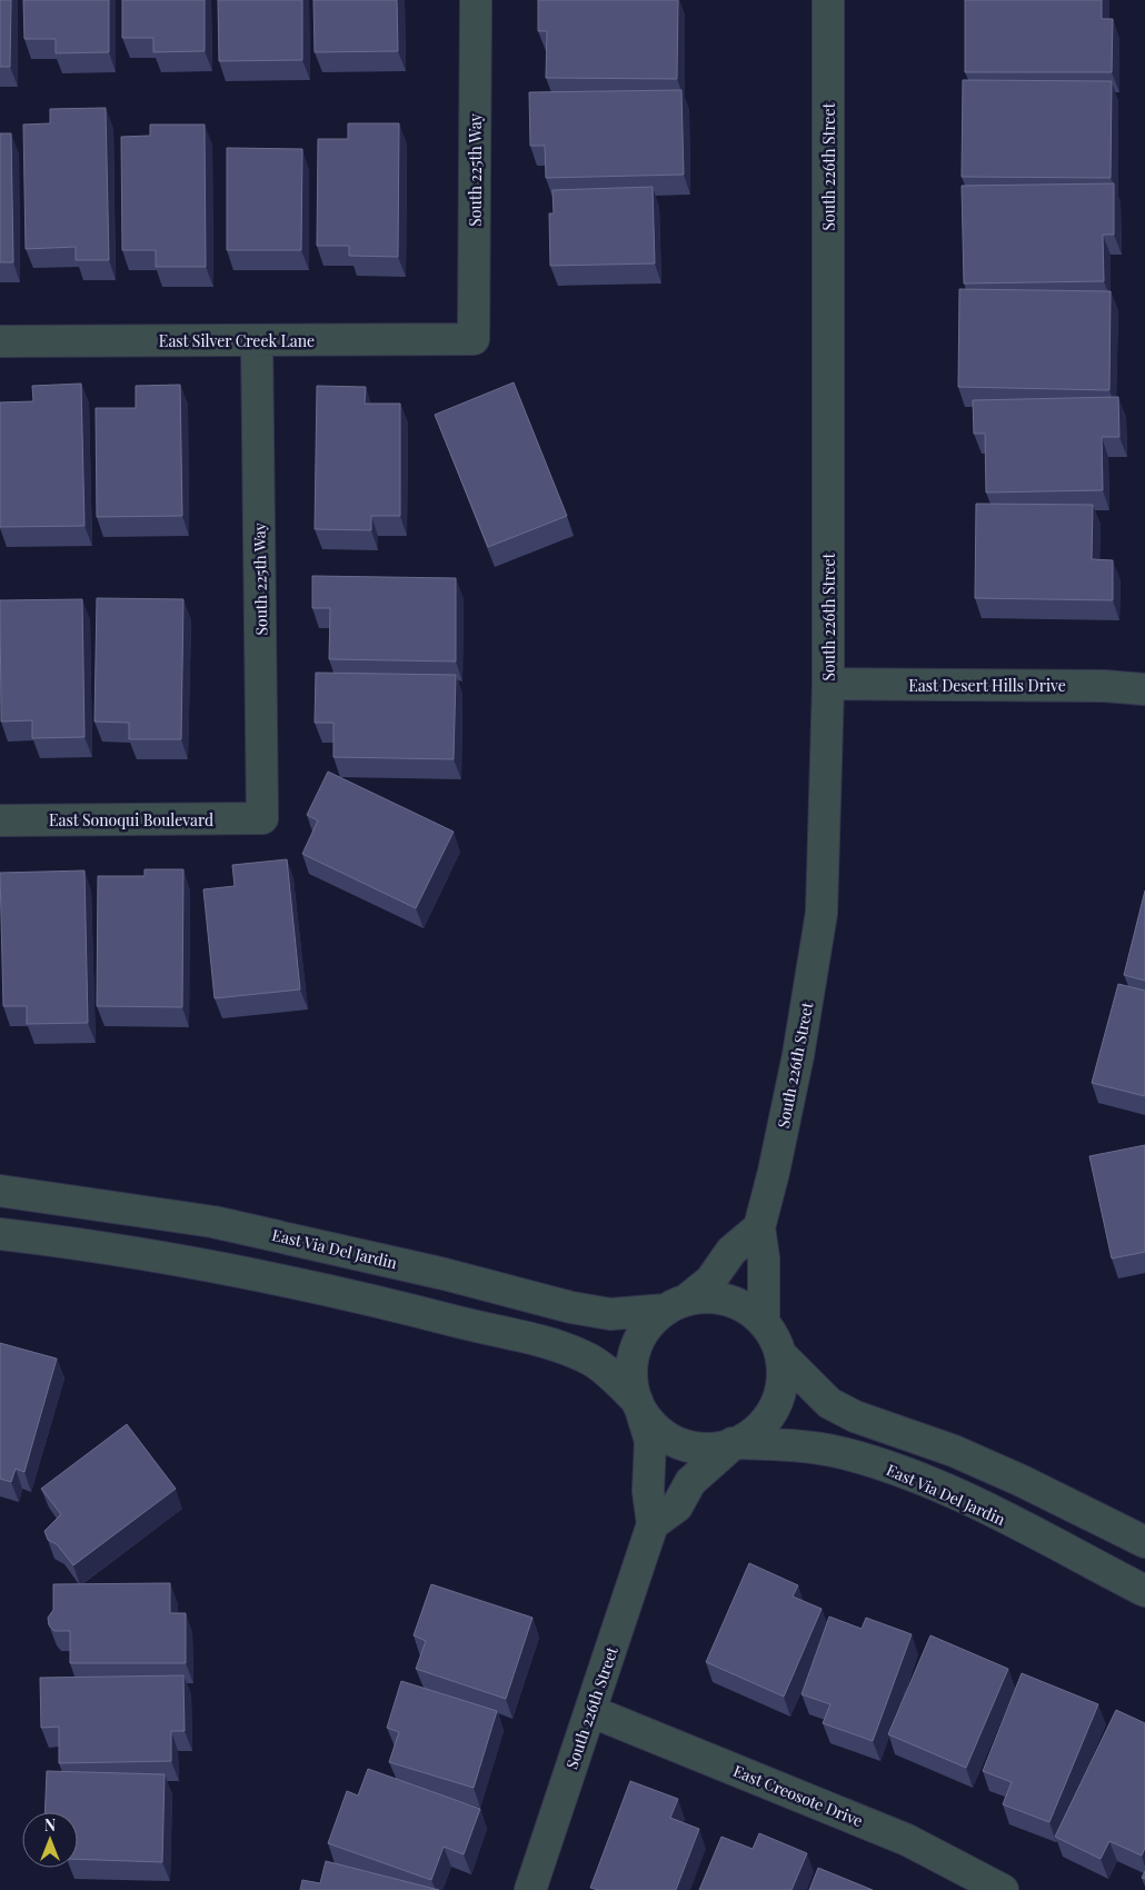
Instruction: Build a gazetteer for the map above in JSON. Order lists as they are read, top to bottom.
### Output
{
  "streets": {
    "street": [
      "South 226th Street",
      "South 225th Way",
      "East Silver Creek Lane",
      "East Desert Hills Drive",
      "East Sonoqui Boulevard",
      "East Via Del Jardin",
      "East Creosote Drive"
    ]
  },
  "crossings": [
    ["South 226th Street", "East Desert Hills Drive"],
    ["South 226th Street", "East Via Del Jardin"],
    ["South 226th Street", "East Creosote Drive"],
    ["South 225th Way", "East Silver Creek Lane"],
    ["South 225th Way", "East Sonoqui Boulevard"]
  ],
  "north": "top"
}
